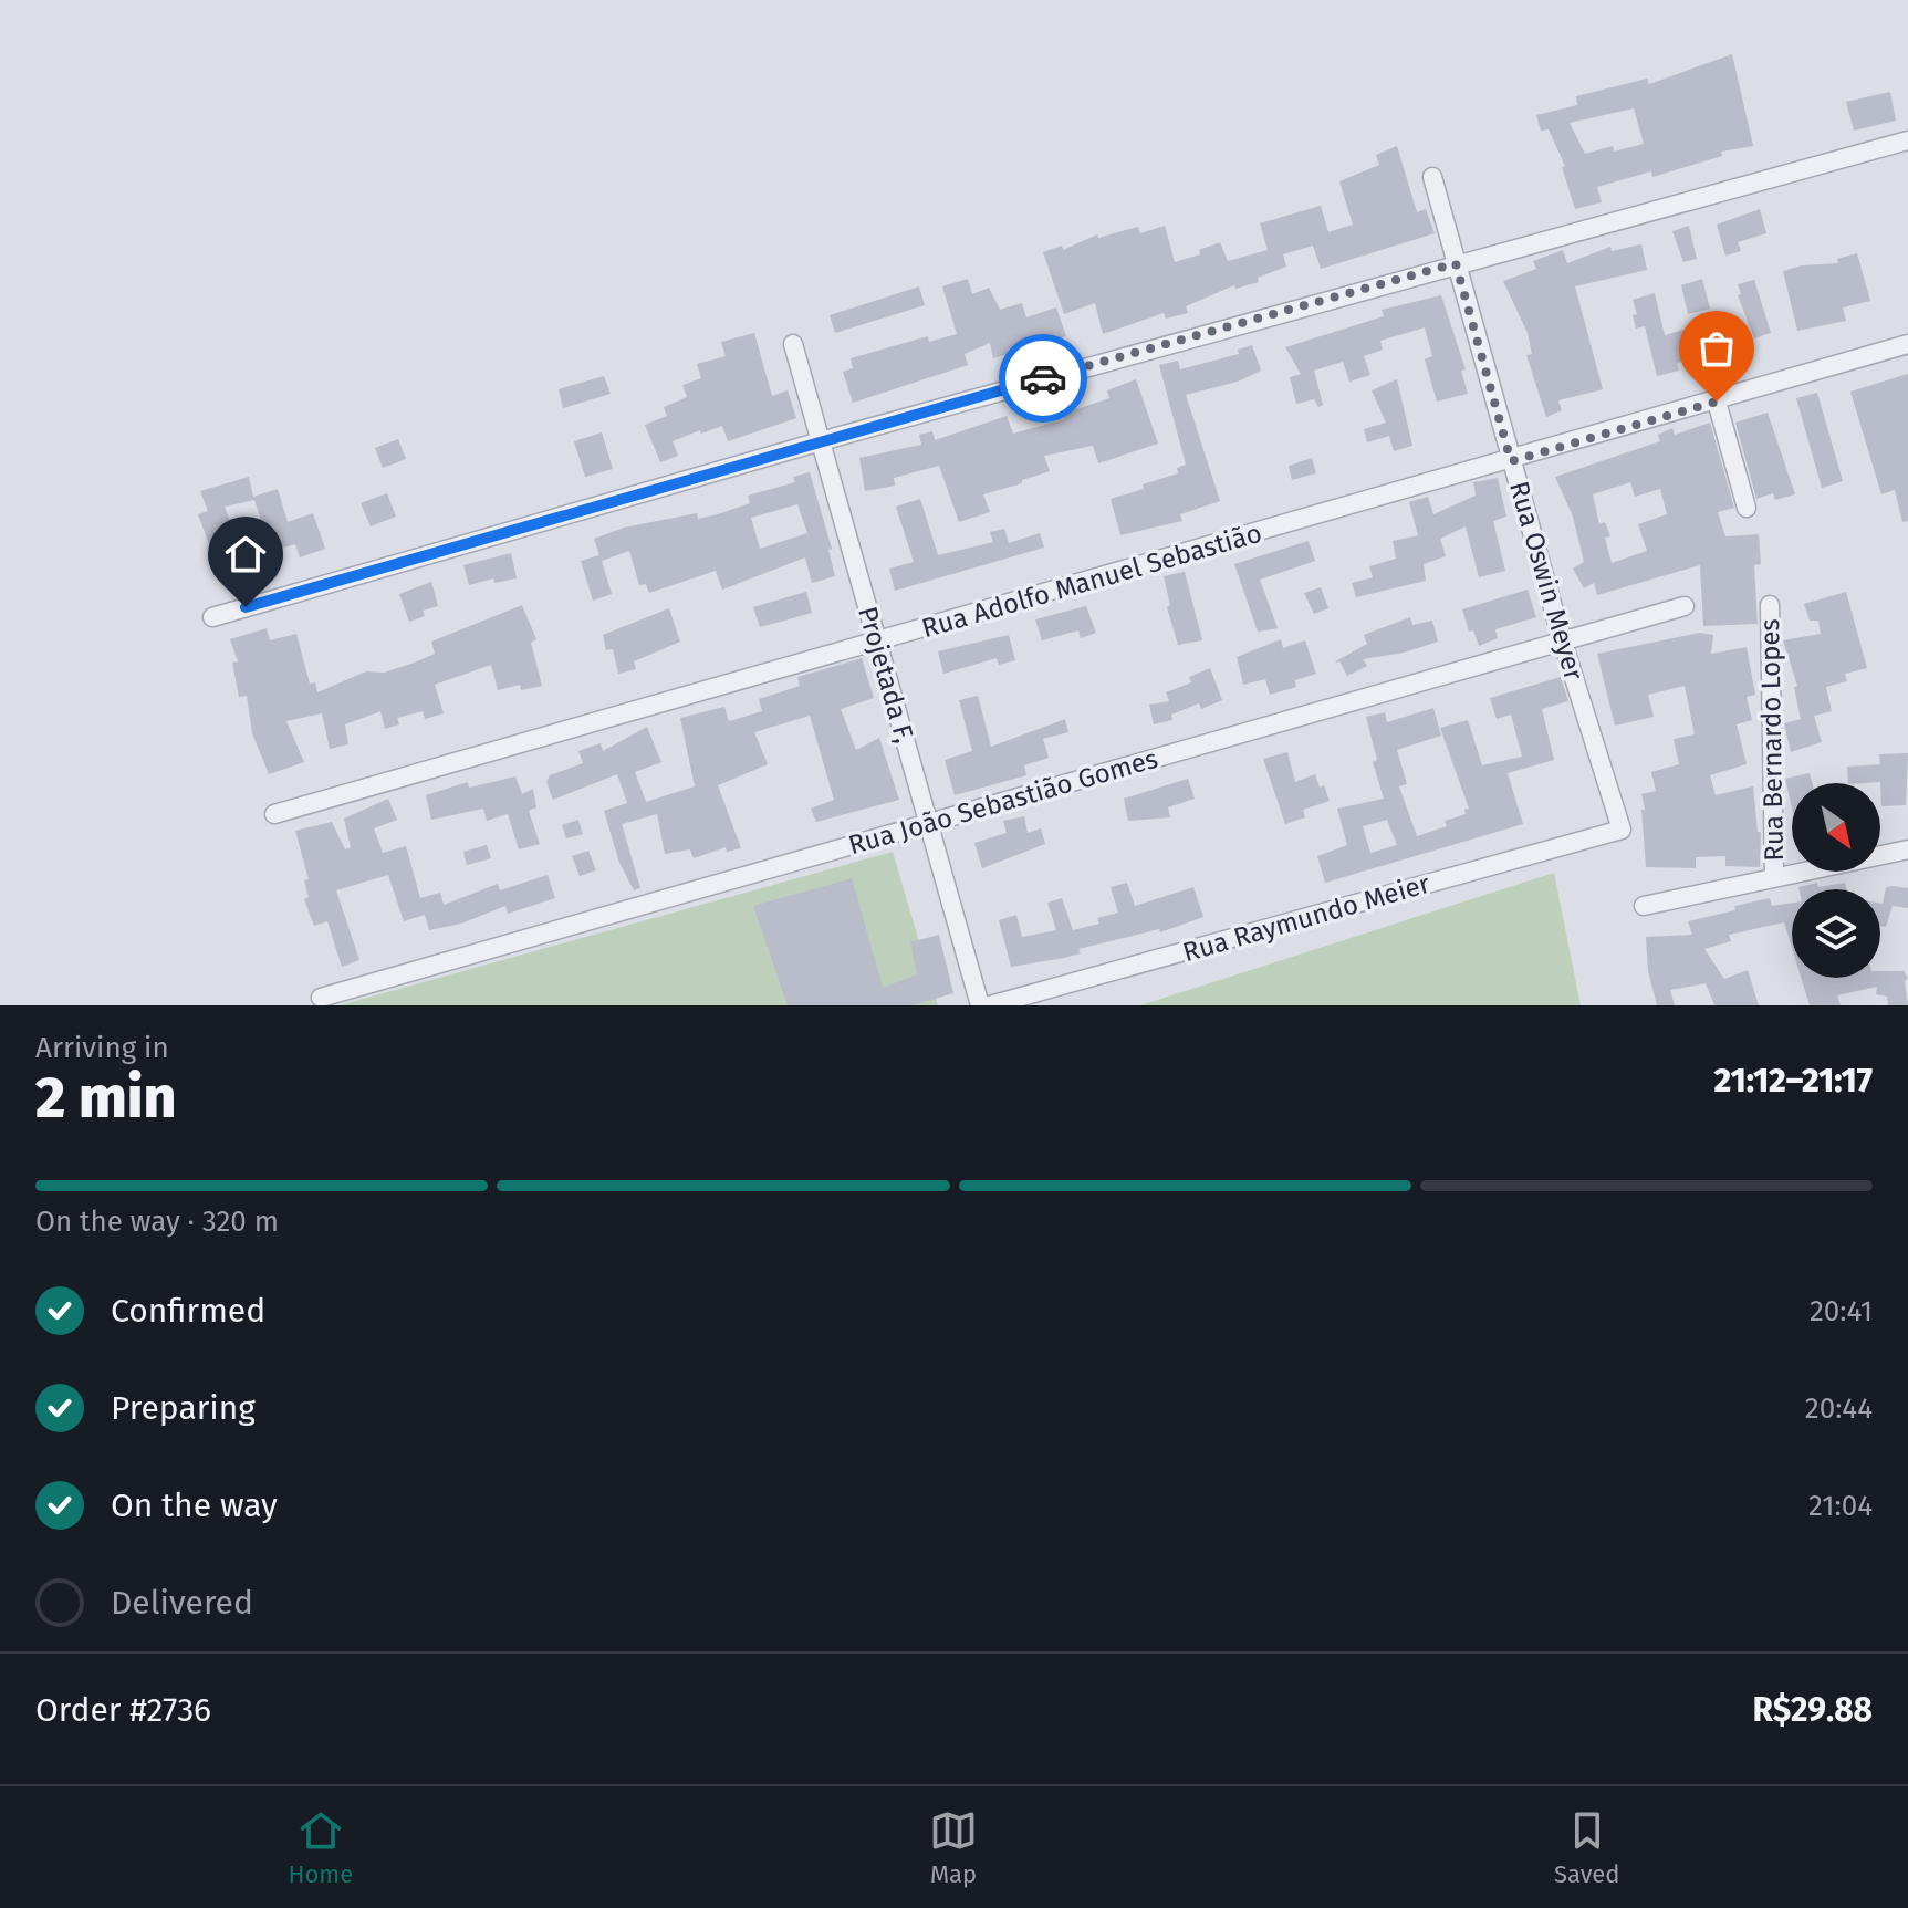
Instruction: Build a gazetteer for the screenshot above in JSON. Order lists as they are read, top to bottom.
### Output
{
  "streets": {
    "street": [
      "Rua Adolfo Manuel Sebastião",
      "Rua Oswin Meyer",
      "Projetada F,",
      "Rua Bernardo Lopes",
      "Rua João Sebastião Gomes",
      "Rua Raymundo Meier"
    ]
  },
  "crossings": [
    ["Rua Adolfo Manuel Sebastião", "Rua Oswin Meyer"],
    ["Rua Adolfo Manuel Sebastião", "Projetada F,"],
    ["Rua Oswin Meyer", "Rua João Sebastião Gomes"],
    ["Rua Oswin Meyer", "Rua Raymundo Meier"],
    ["Projetada F,", "Rua João Sebastião Gomes"]
  ],
  "north": "bottom right",
  "page": {
    "heading": ["2 min", "Arriving in", "21:12–21:17"],
    "panel": ["Order #2736", "R$29.88"],
    "bar": "On the way · 320 m",
    "list": [
      ["Confirmed", "20:41"],
      ["Preparing", "20:44"],
      ["On the way", "21:04"],
      "Delivered"
    ],
    "tabs": ["Home", "Map", "Saved"]
  }
}
